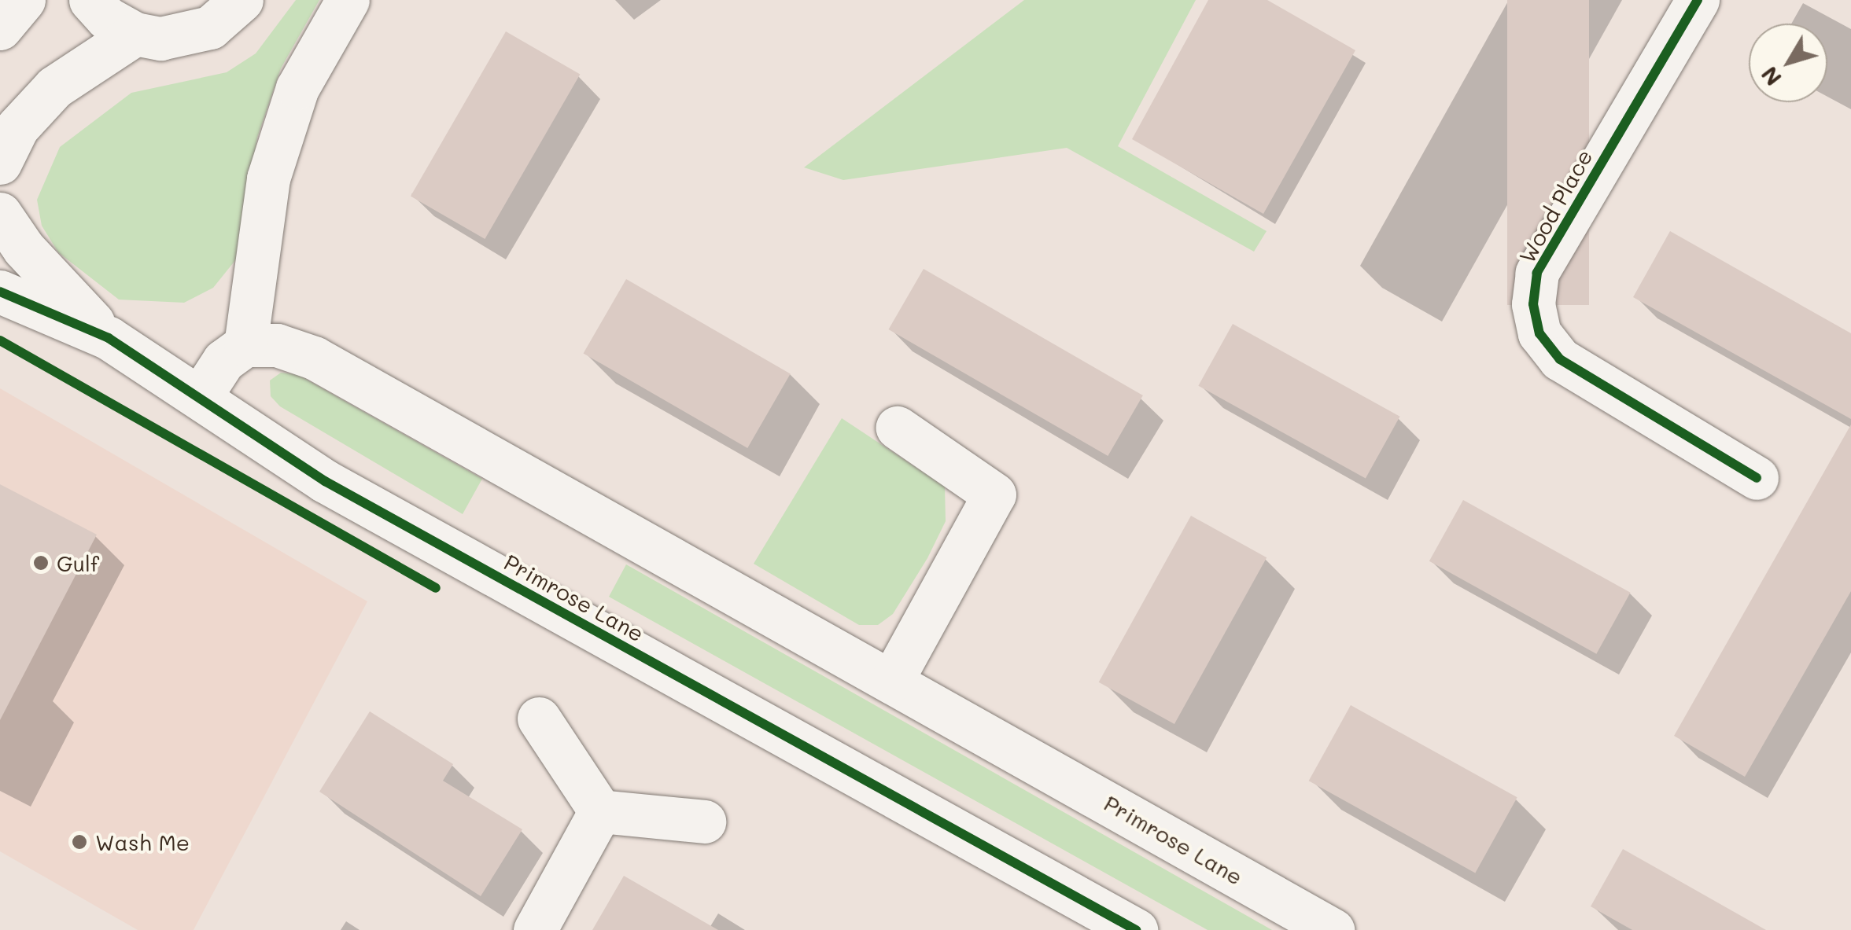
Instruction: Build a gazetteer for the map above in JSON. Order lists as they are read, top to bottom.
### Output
{
  "streets": {
    "street": ["Wood Place", "Primrose Lane"]
  },
  "places": ["Gulf", "Wash Me"],
  "north": "bottom left"
}
